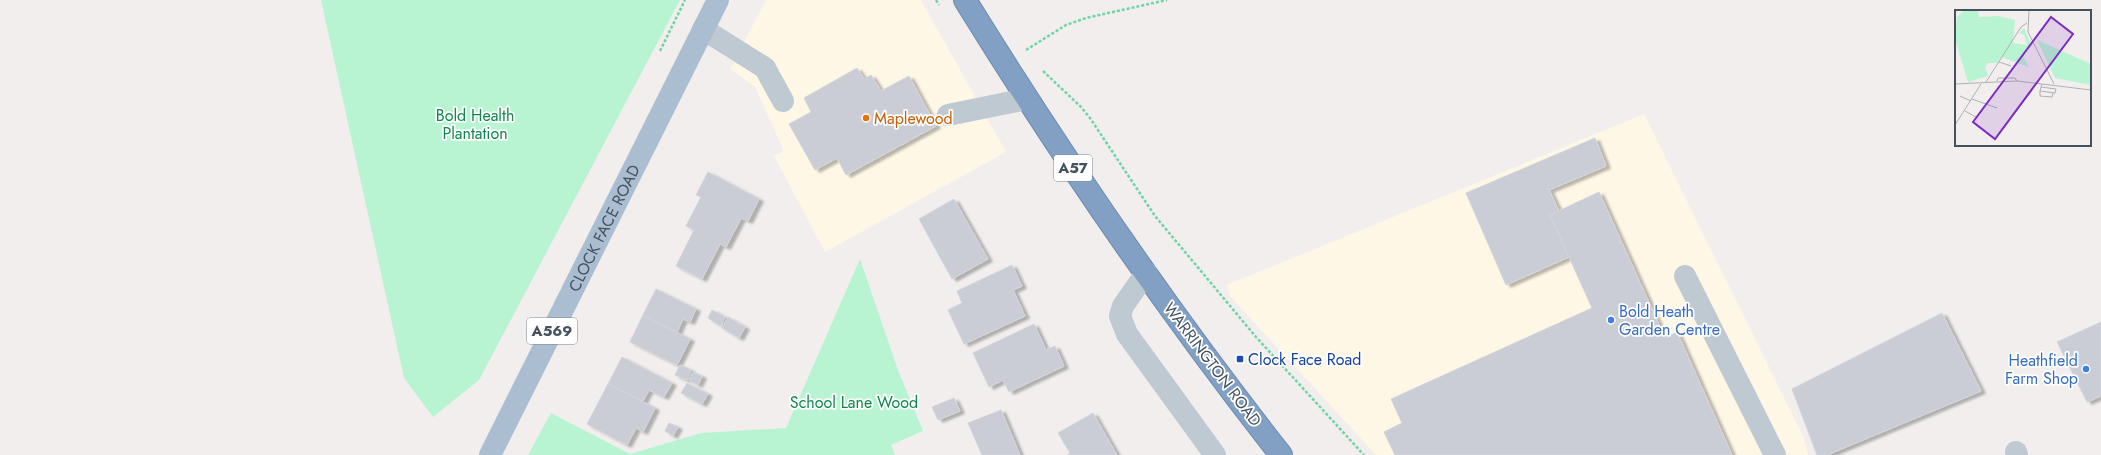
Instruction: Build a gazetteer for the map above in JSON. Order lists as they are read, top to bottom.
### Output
{
  "streets": {
    "highway": ["A57", "WARRINGTON ROAD"],
    "main road": ["CLOCK FACE ROAD", "A569"]
  },
  "parks": ["Bold Health Plantation", "School Lane Wood"],
  "places": {
    "other": ["Maplewood", "Bold Heath Garden Centre", "Heathfield Farm Shop"],
    "transit": ["Clock Face Road"]
  }
}
